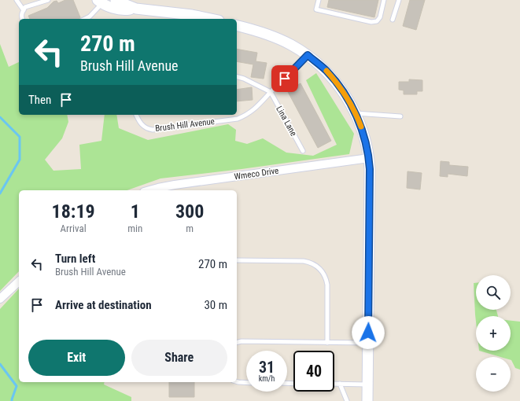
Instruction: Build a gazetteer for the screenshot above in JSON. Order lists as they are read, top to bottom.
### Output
{
  "streets": {
    "street": ["Wmeco Drive"],
    "lane": ["Lina Lane", "Brush Hill Avenue"]
  },
  "crossings": [
    ["Lina Lane", "Brush Hill Avenue"]
  ],
  "page": {
    "turn": ["270 m", "Brush Hill Avenue"],
    "then": "Then",
    "eta": [
      "18:19",
      "Arrival",
      "1",
      "min",
      "300",
      "m"
    ],
    "list": [
      {
        "name": "Turn left",
        "note": "Brush Hill Avenue",
        "value": "270 m"
      },
      {
        "name": "Arrive at destination",
        "value": "30 m"
      }
    ],
    "map_buttons": ["+", "−"],
    "buttons": ["Exit", "Share"],
    "speed": "31 km/h",
    "limit": "40"
  }
}
